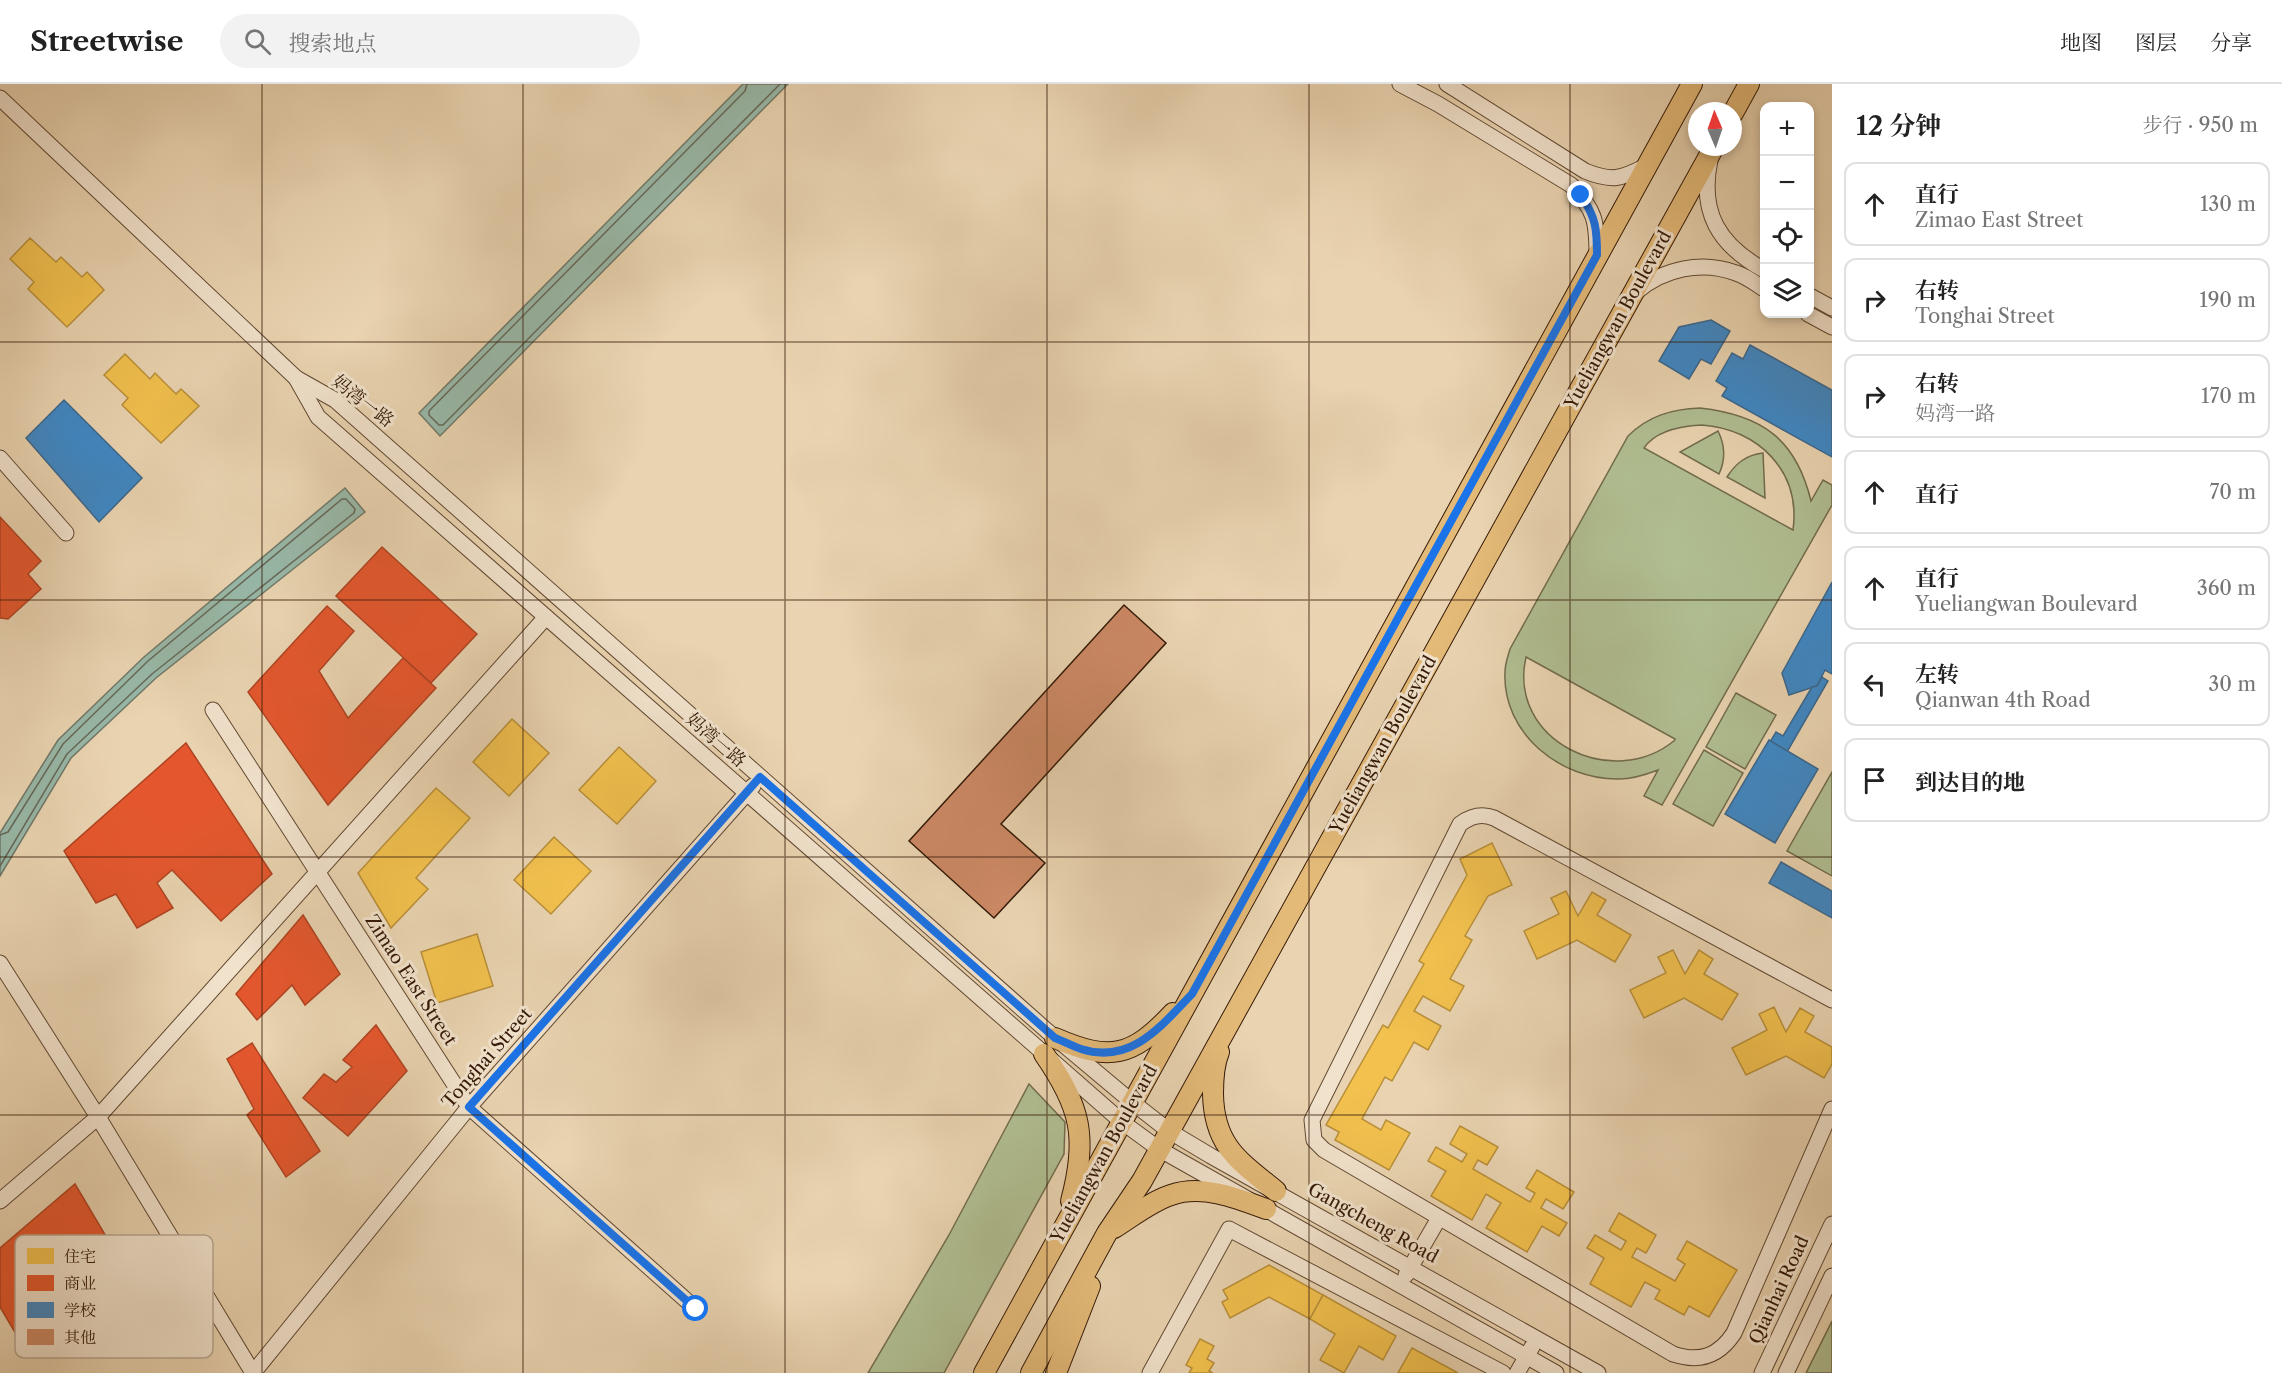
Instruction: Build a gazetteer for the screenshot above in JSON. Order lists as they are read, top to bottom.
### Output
{
  "streets": {
    "main road": ["Yueliangwan Boulevard"],
    "street": [
      "妈湾一路",
      "Zimao East Street",
      "Tonghai Street",
      "Gangcheng Road",
      "Qianhai Road"
    ]
  },
  "crossings": [
    ["Yueliangwan Boulevard", "妈湾一路"],
    ["Yueliangwan Boulevard", "Gangcheng Road"],
    ["妈湾一路", "Tonghai Street"],
    ["妈湾一路", "Gangcheng Road"],
    ["Zimao East Street", "Tonghai Street"]
  ],
  "legend": [
    "住宅",
    "商业",
    "学校",
    "其他"
  ],
  "north": "top",
  "page": {
    "header": "Streetwise",
    "search": "搜索地点",
    "nav": ["地图", "图层", "分享"],
    "heading": ["12 分钟", "步行 · 950 m"],
    "map_buttons": ["+", "−"],
    "list": [
      ["直行", "Zimao East Street", "130 m"],
      ["右转", "Tonghai Street", "190 m"],
      ["右转", "妈湾一路", "170 m"],
      ["直行", "70 m"],
      ["直行", "Yueliangwan Boulevard", "360 m"],
      ["左转", "Qianwan 4th Road", "30 m"],
      "到达目的地"
    ]
  }
}
